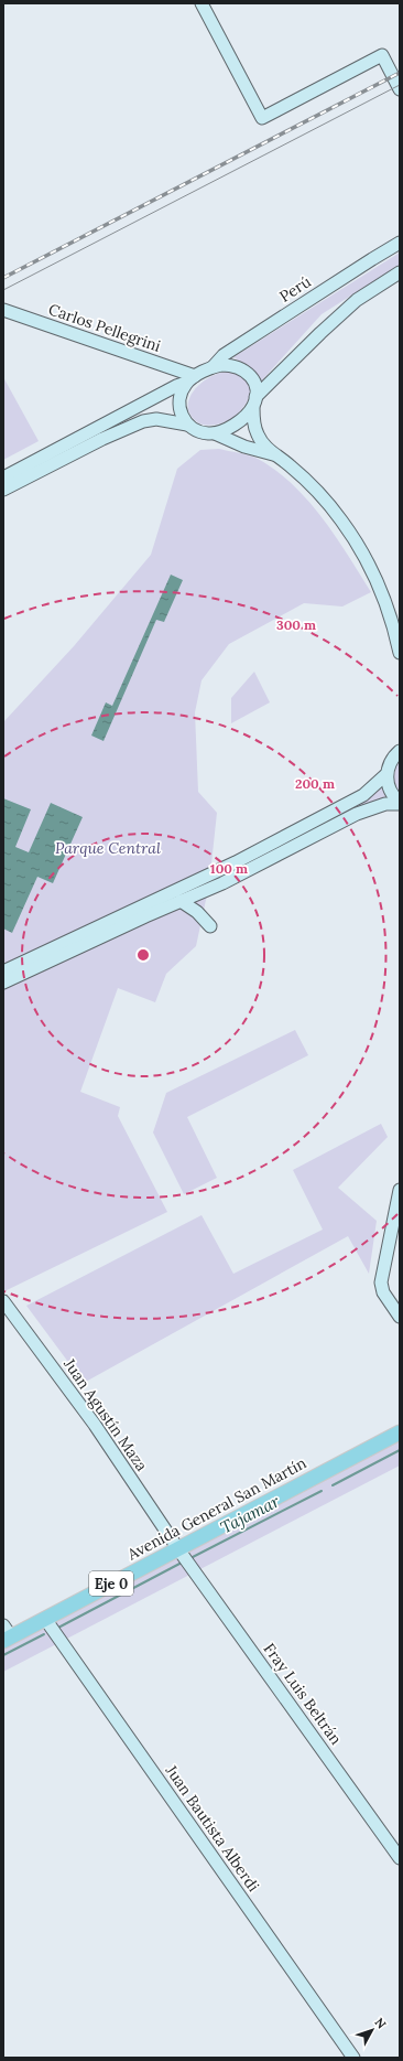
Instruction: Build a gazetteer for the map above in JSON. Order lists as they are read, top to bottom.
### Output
{
  "streets": {
    "main road": ["Avenida General San Martín", "Eje 0"],
    "street": [
      "Perú",
      "Carlos Pellegrini",
      "Juan Agustín Maza",
      "Fray Luis Beltrán",
      "Juan Bautista Alberdi"
    ]
  },
  "crossings": [
    ["Perú", "Carlos Pellegrini"],
    ["Juan Agustín Maza", "Avenida General San Martín"],
    ["Juan Agustín Maza", "Fray Luis Beltrán"],
    ["Avenida General San Martín", "Fray Luis Beltrán"],
    ["Avenida General San Martín", "Juan Bautista Alberdi"]
  ],
  "water": ["Tajamar"],
  "parks": ["Parque Central"],
  "north": "top right",
  "rings": ["300 m", "200 m", "100 m"]
}
